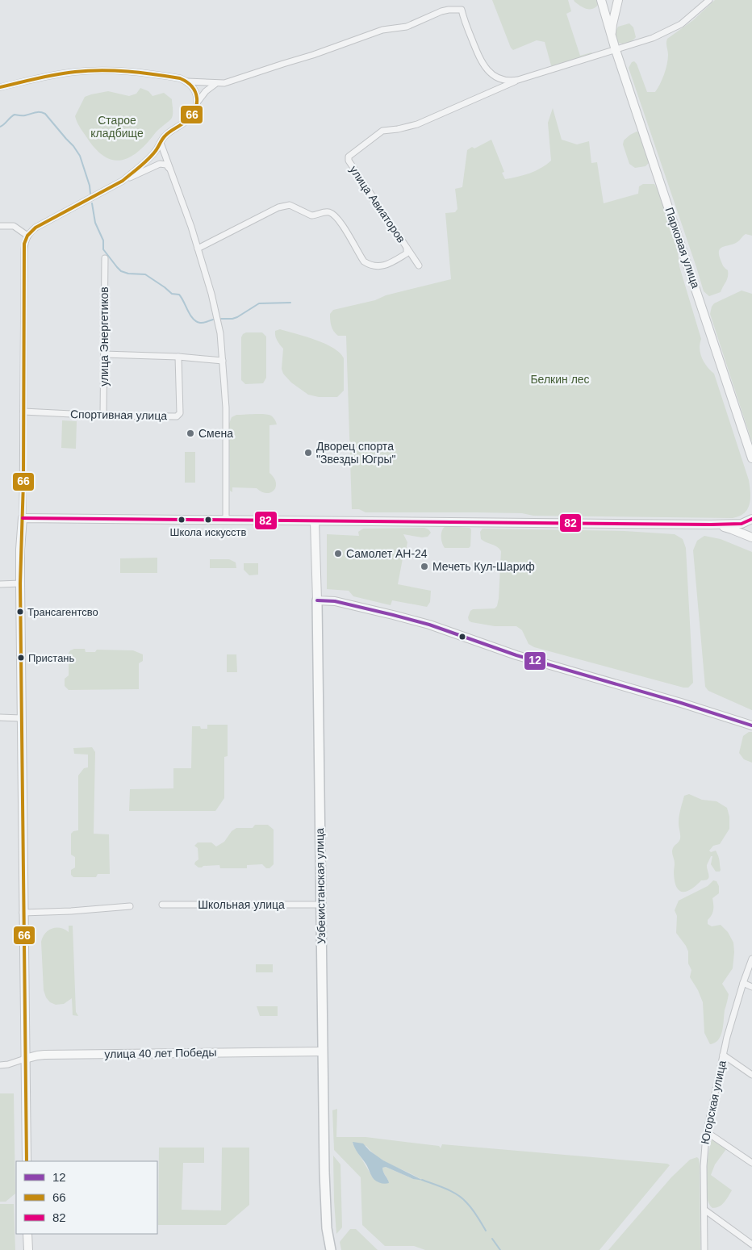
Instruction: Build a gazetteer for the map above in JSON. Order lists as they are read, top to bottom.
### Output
{
  "streets": {
    "main road": ["Парковая улица", "Узбекистанская улица", "улица 40 лет Победы"],
    "street": [
      "улица Авиаторов",
      "улица Энергетиков",
      "Спортивная улица",
      "Школьная улица",
      "Югорская улица"
    ]
  },
  "crossings": [
    ["улица Энергетиков", "Спортивная улица"],
    ["Узбекистанская улица", "Школьная улица"],
    ["Узбекистанская улица", "улица 40 лет Победы"]
  ],
  "parks": ["Старое кладбище", "Белкин лес"],
  "places": [
    "Смена",
    "Дворец спорта \"Звезды Югры\"",
    "Школа искусств",
    "Самолет АН-24",
    "Мечеть Кул-Шариф",
    "Трансагентсво",
    "Пристань"
  ],
  "lines": ["transit line 66", "transit line 82", "transit line 12"],
  "legend": ["12", "66", "82"]
}
